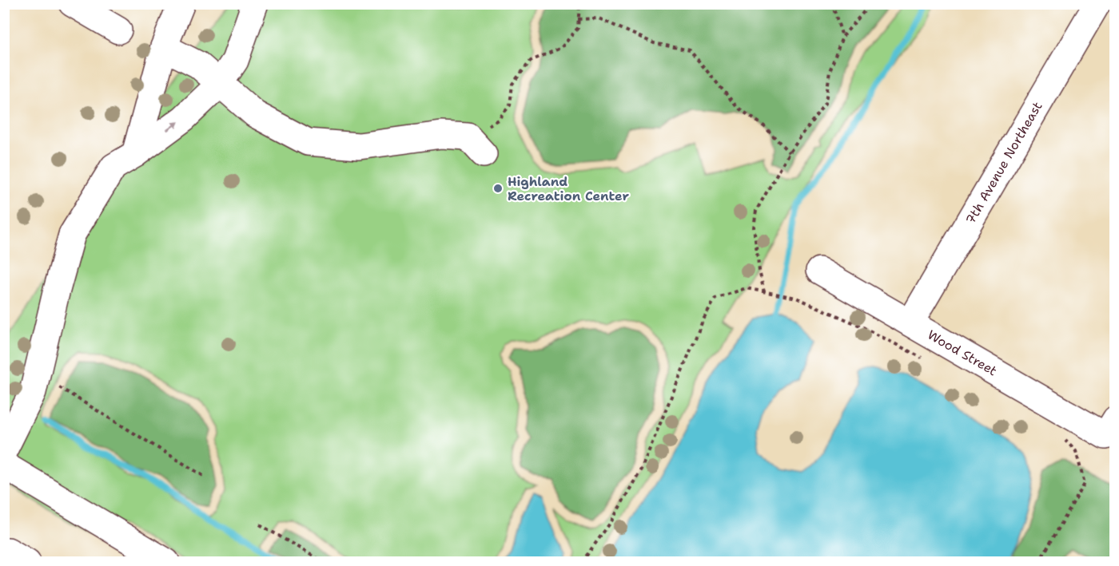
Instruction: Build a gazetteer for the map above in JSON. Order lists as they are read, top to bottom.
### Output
{
  "streets": {
    "street": ["7th Avenue Northeast", "Wood Street"]
  },
  "crossings": [
    ["7th Avenue Northeast", "Wood Street"]
  ],
  "places": ["Highland Recreation Center"]
}
